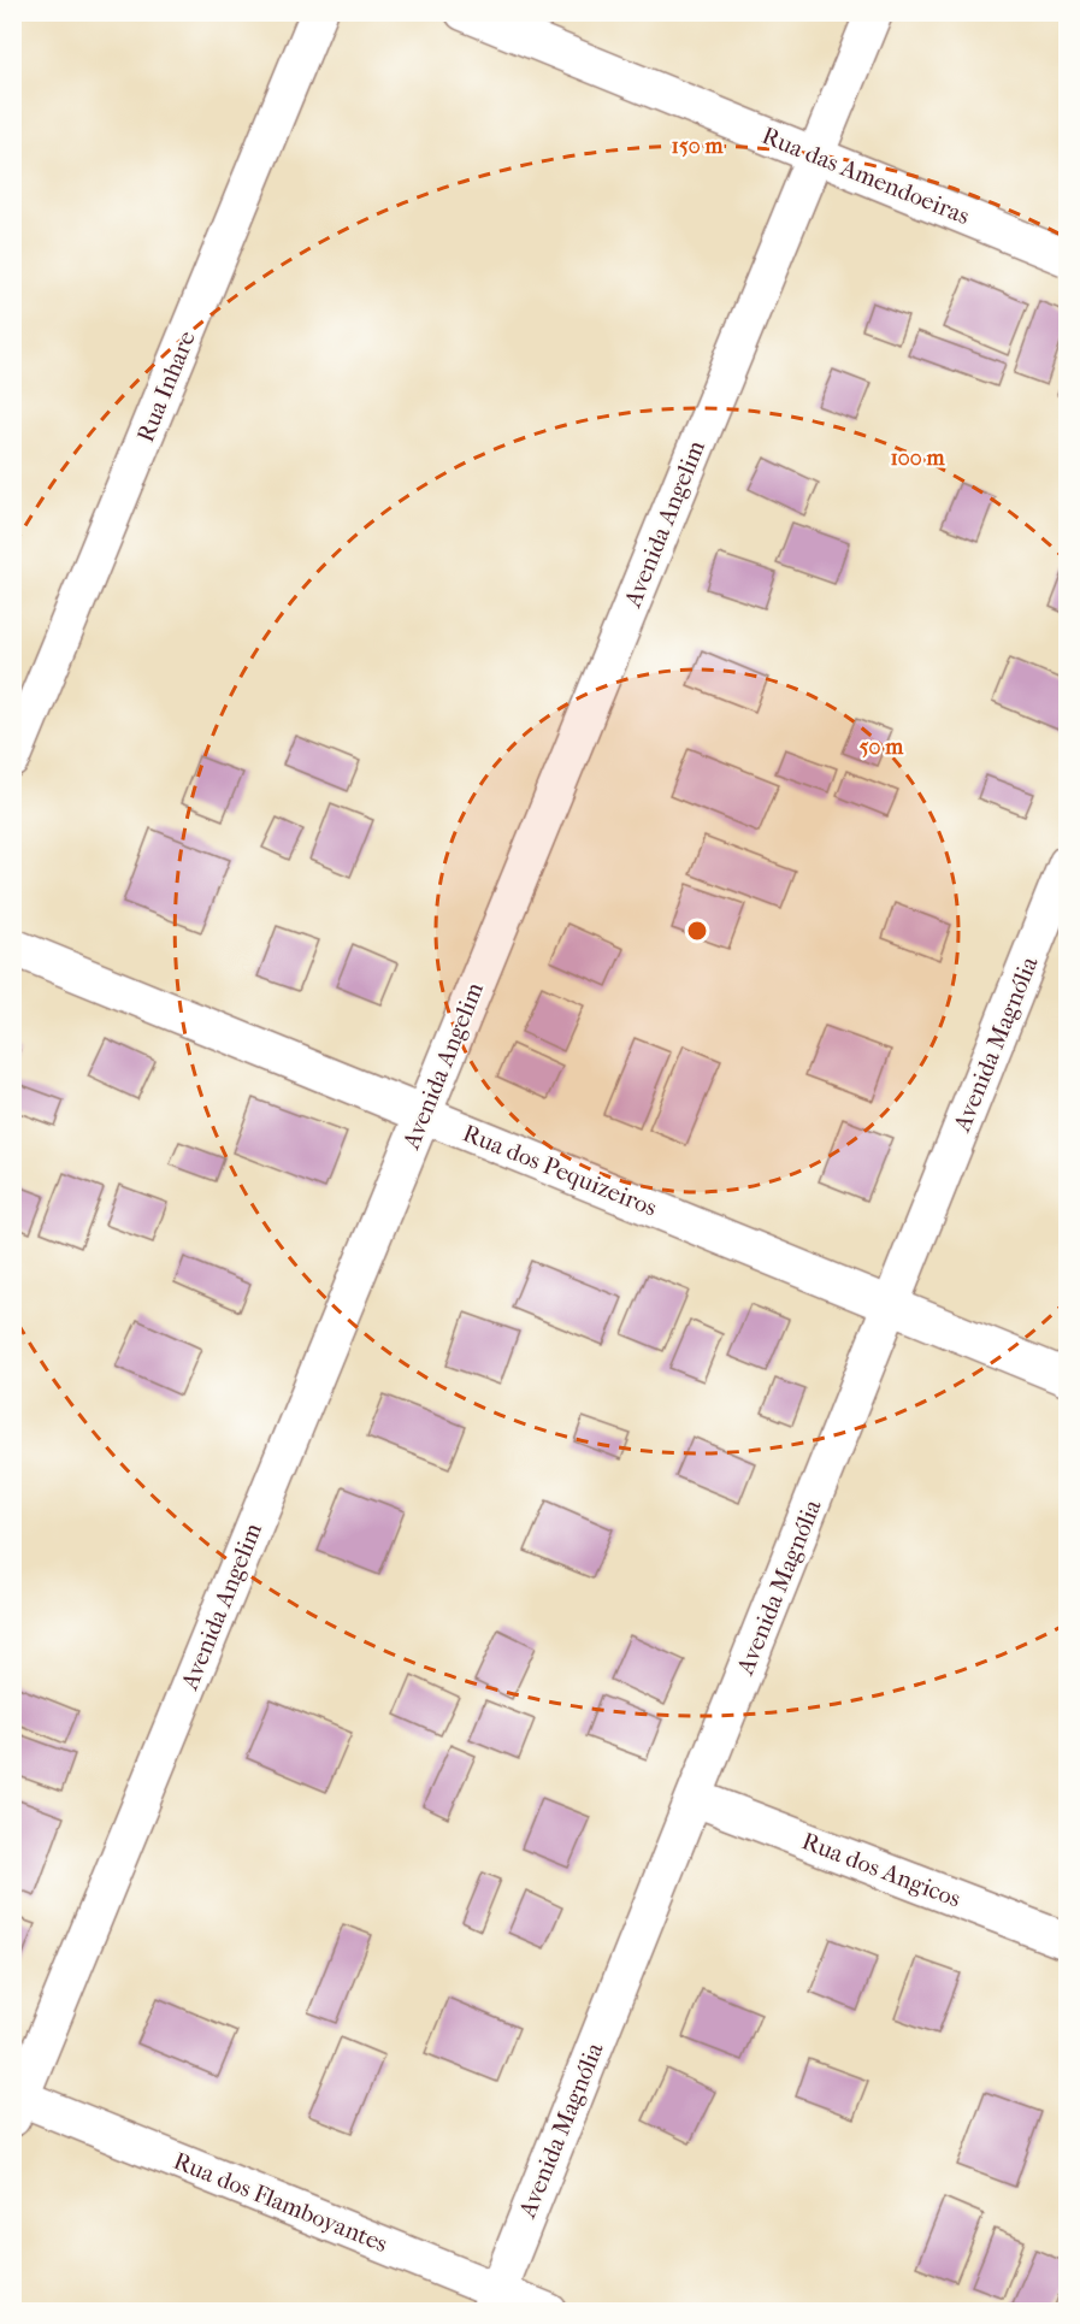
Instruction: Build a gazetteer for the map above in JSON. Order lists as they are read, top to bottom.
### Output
{
  "streets": {
    "street": [
      "Rua das Amendoeiras",
      "Rua Inhare",
      "Avenida Angelim",
      "Avenida Magnólia",
      "Rua dos Pequizeiros",
      "Rua dos Angicos",
      "Rua dos Flamboyantes"
    ]
  },
  "crossings": [
    ["Rua das Amendoeiras", "Avenida Angelim"],
    ["Avenida Angelim", "Rua dos Pequizeiros"],
    ["Avenida Angelim", "Rua dos Flamboyantes"],
    ["Avenida Magnólia", "Rua dos Pequizeiros"],
    ["Avenida Magnólia", "Rua dos Angicos"],
    ["Avenida Magnólia", "Rua dos Flamboyantes"]
  ],
  "rings": ["150 m", "100 m", "50 m"]
}
